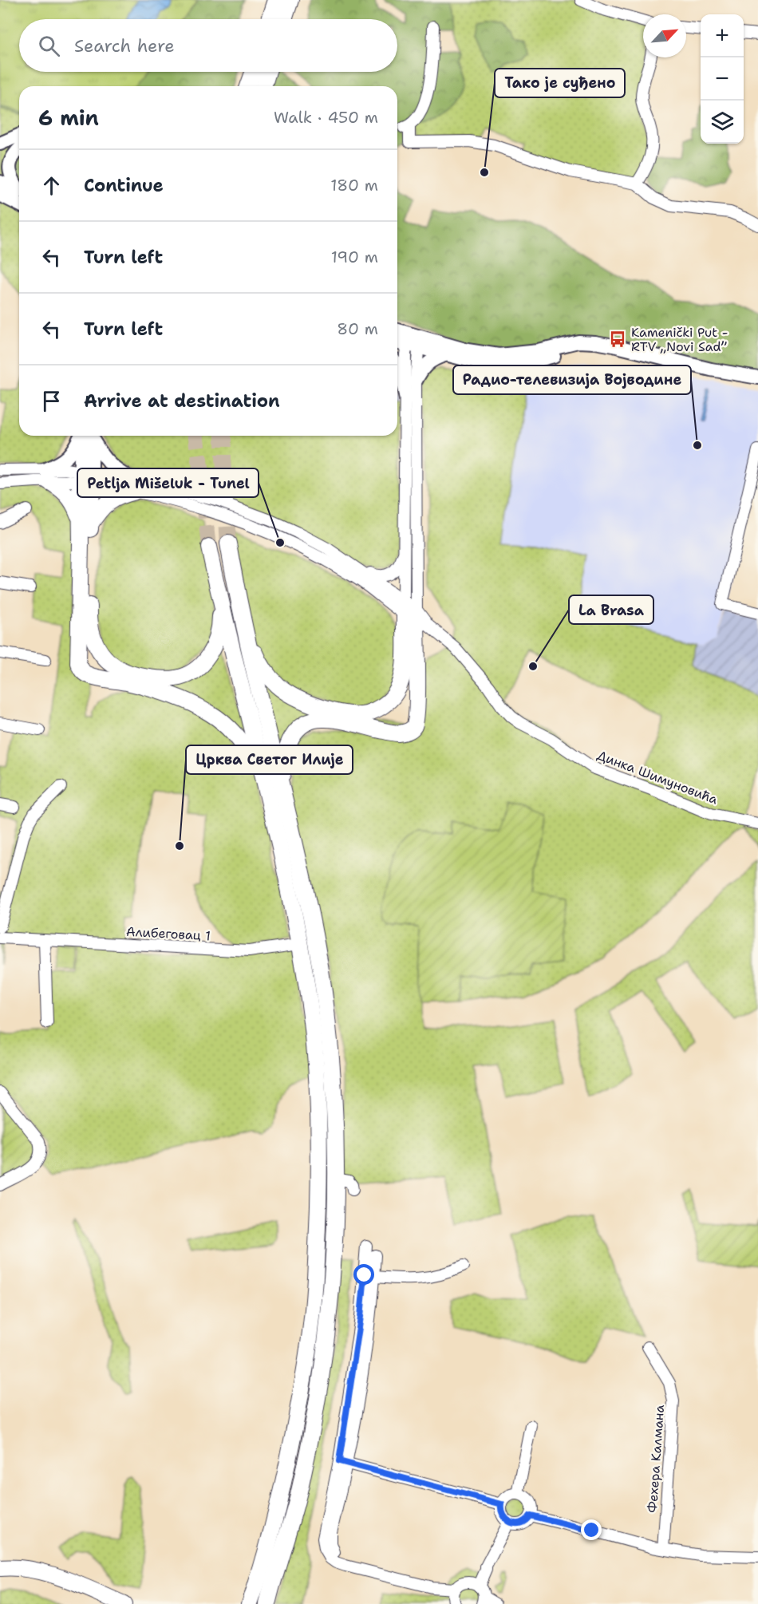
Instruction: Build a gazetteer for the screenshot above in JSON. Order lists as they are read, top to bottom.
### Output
{
  "streets": {
    "street": ["Динка Шимуновића", "Алибеговац 1", "Фехера Калмана"]
  },
  "places": {
    "other": [
      "Тако је суђено",
      "Радио-телевизија Војводине",
      "Petlja Mišeluk - Tunel",
      "La Brasa",
      "Црква Светог Илије"
    ],
    "bus stop": ["Kamenički Put - RTV „Novi Sad”"]
  },
  "north": "top right",
  "page": {
    "map_buttons": ["+", "−"],
    "search": "Search here",
    "heading": ["6 min", "Walk · 450 m"],
    "list": [
      ["Continue", "180 m"],
      ["Turn left", "190 m"],
      ["Turn left", "80 m"],
      "Arrive at destination"
    ]
  }
}
